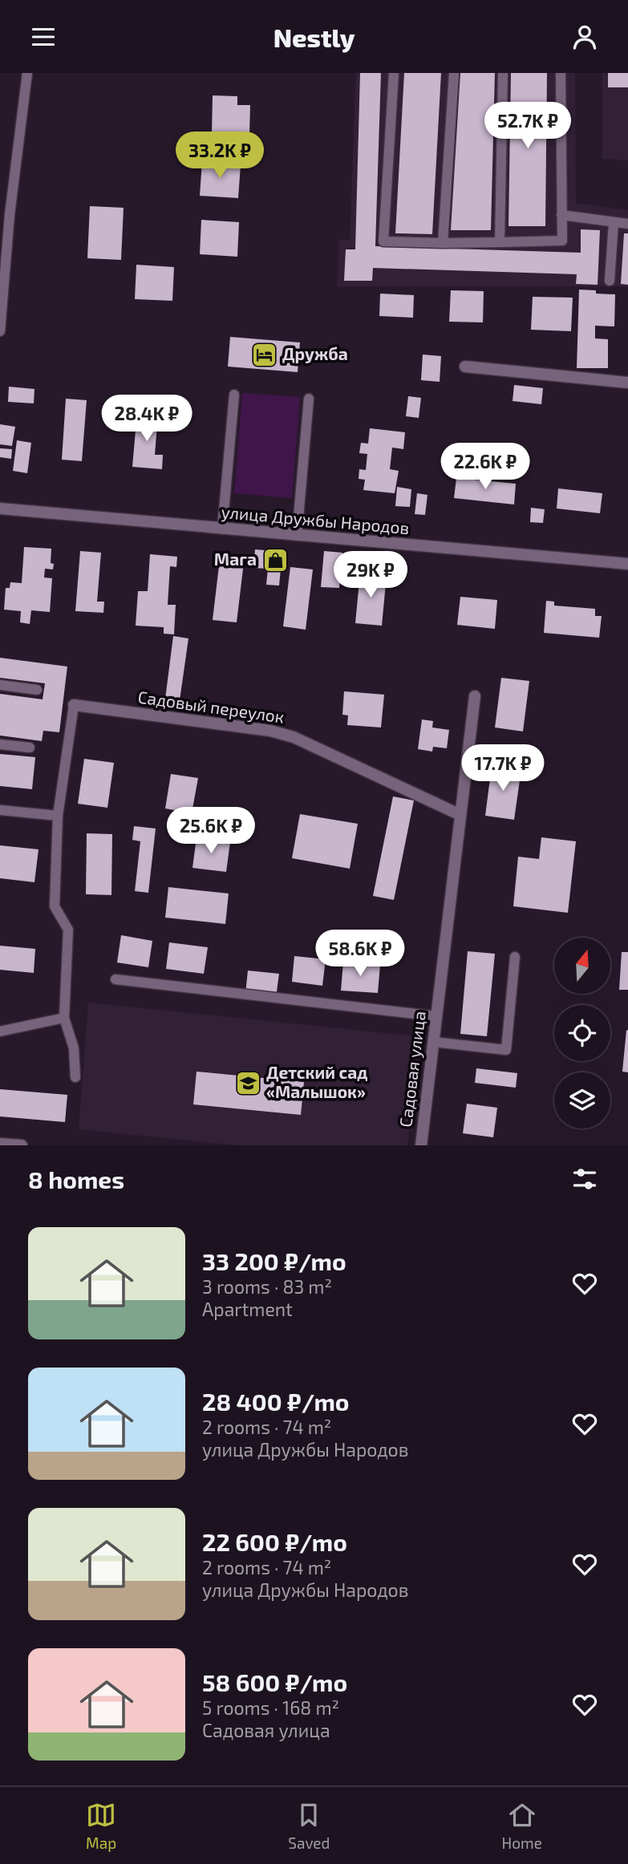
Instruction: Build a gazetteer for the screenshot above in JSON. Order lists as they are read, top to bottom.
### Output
{
  "streets": {
    "street": ["улица Дружбы Народов", "Садовый переулок", "Садовая улица"]
  },
  "crossings": [
    ["Садовый переулок", "Садовая улица"]
  ],
  "places": {
    "hotel": ["Дружба"],
    "shop": ["Мага"],
    "school or university": ["Детский сад «Малышок»"]
  },
  "north": "top",
  "page": {
    "header": "Nestly",
    "price": [
      "52.7K ₽",
      "33.2K ₽",
      "28.4K ₽",
      "22.6K ₽",
      "29K ₽",
      "17.7K ₽",
      "25.6K ₽",
      "58.6K ₽"
    ],
    "heading": "8 homes",
    "list": [
      {
        "name": "33 200 ₽/mo",
        "note": "3 rooms · 83 m² · Apartment"
      },
      {
        "name": "28 400 ₽/mo",
        "note": "2 rooms · 74 m² · улица Дружбы Народов"
      },
      {
        "name": "22 600 ₽/mo",
        "note": "2 rooms · 74 m² · улица Дружбы Народов"
      },
      {
        "name": "58 600 ₽/mo",
        "note": "5 rooms · 168 m² · Садовая улица"
      }
    ],
    "tabs": ["Map", "Saved", "Home"]
  }
}
